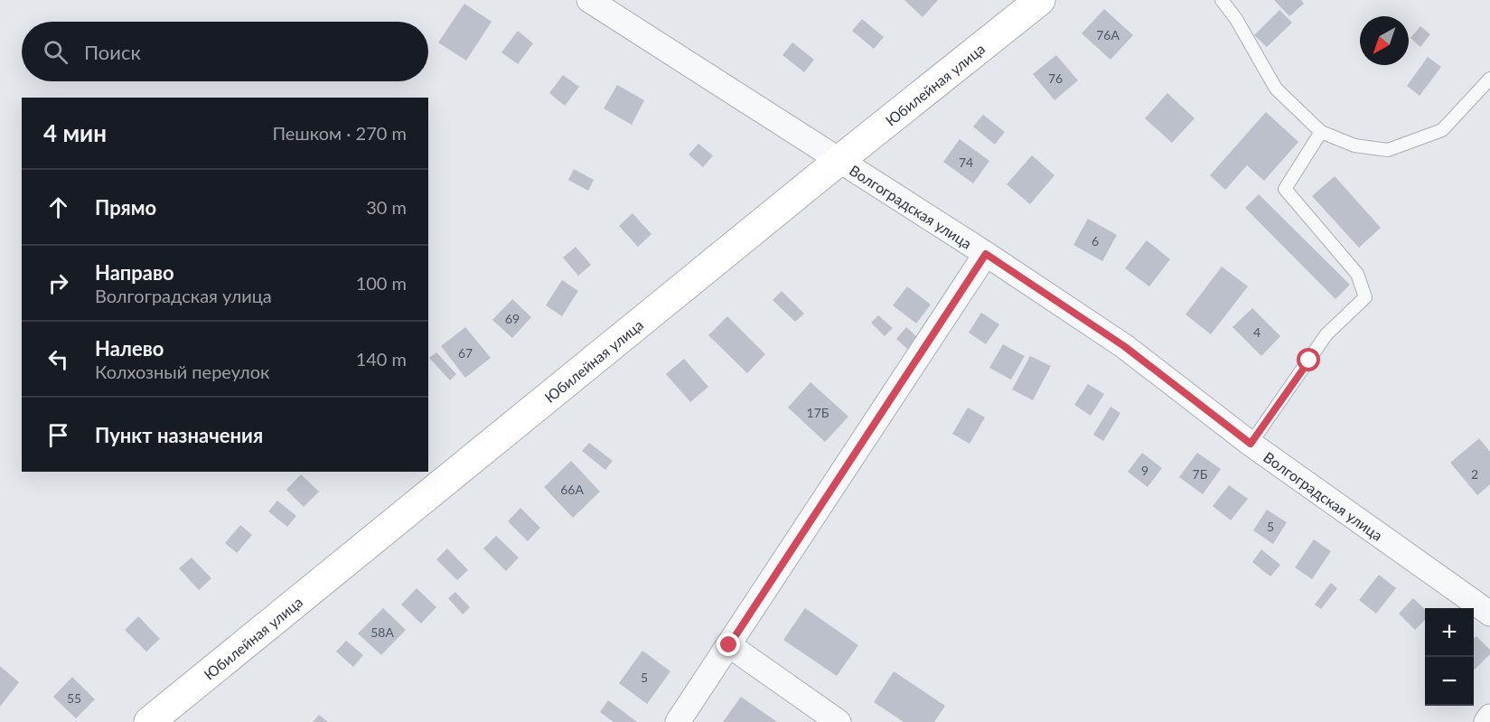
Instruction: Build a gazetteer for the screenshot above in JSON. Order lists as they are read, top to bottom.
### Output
{
  "streets": {
    "street": ["Юбилейная улица", "Волгоградская улица"]
  },
  "crossings": [
    ["Юбилейная улица", "Волгоградская улица"]
  ],
  "house_numbers": [
    "76А",
    "76",
    "74",
    "6",
    "69",
    "4",
    "67",
    "17Б",
    "9",
    "7Б",
    "2",
    "66А",
    "5",
    "58А",
    "5",
    "55"
  ],
  "north": "bottom left",
  "page": {
    "search": "Поиск",
    "heading": ["4 мин", "Пешком · 270 m"],
    "list": [
      ["Прямо", "30 m"],
      ["Направо", "Волгоградская улица", "100 m"],
      ["Налево", "Колхозный переулок", "140 m"],
      "Пункт назначения"
    ],
    "map_buttons": ["+", "−"]
  }
}
